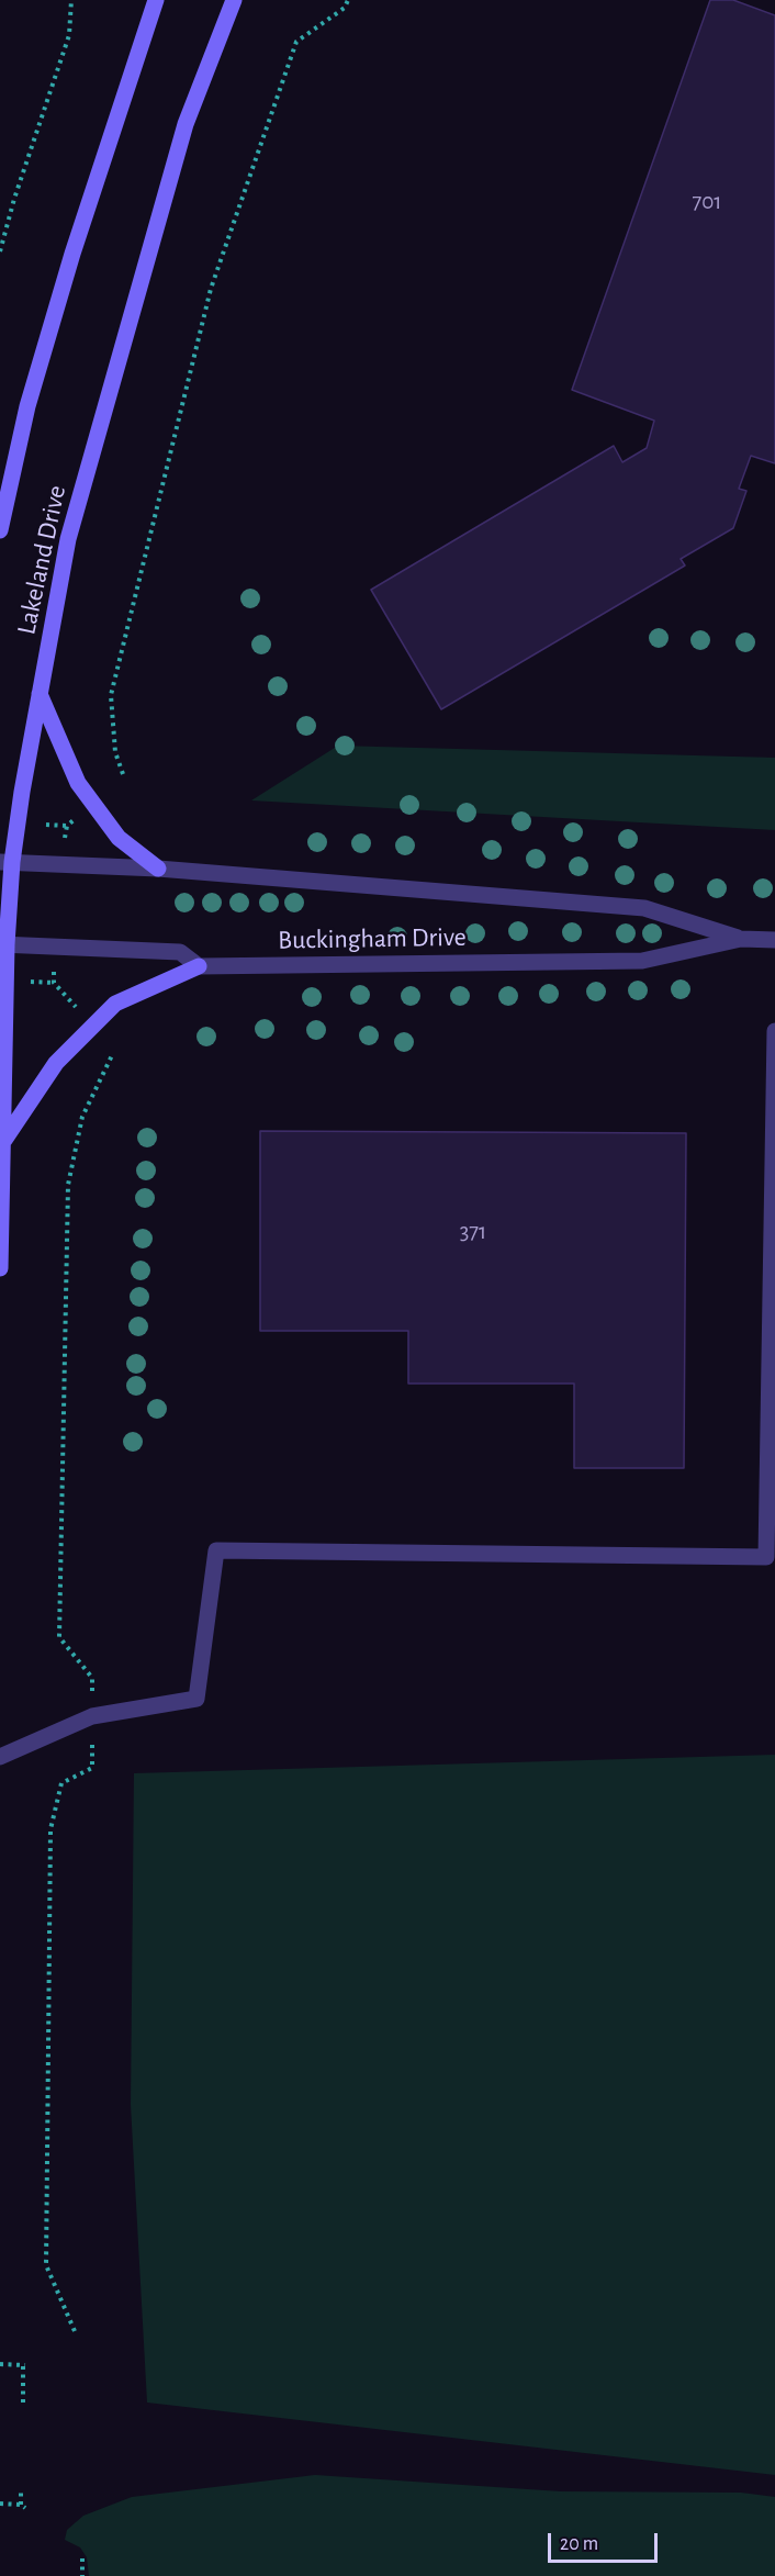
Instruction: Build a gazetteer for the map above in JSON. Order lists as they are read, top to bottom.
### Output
{
  "streets": {
    "main road": ["Lakeland Drive"],
    "street": ["Buckingham Drive"]
  },
  "crossings": [
    ["Lakeland Drive", "Buckingham Drive"]
  ],
  "house_numbers": ["701", "371"],
  "scale_bar": "20 m"
}
